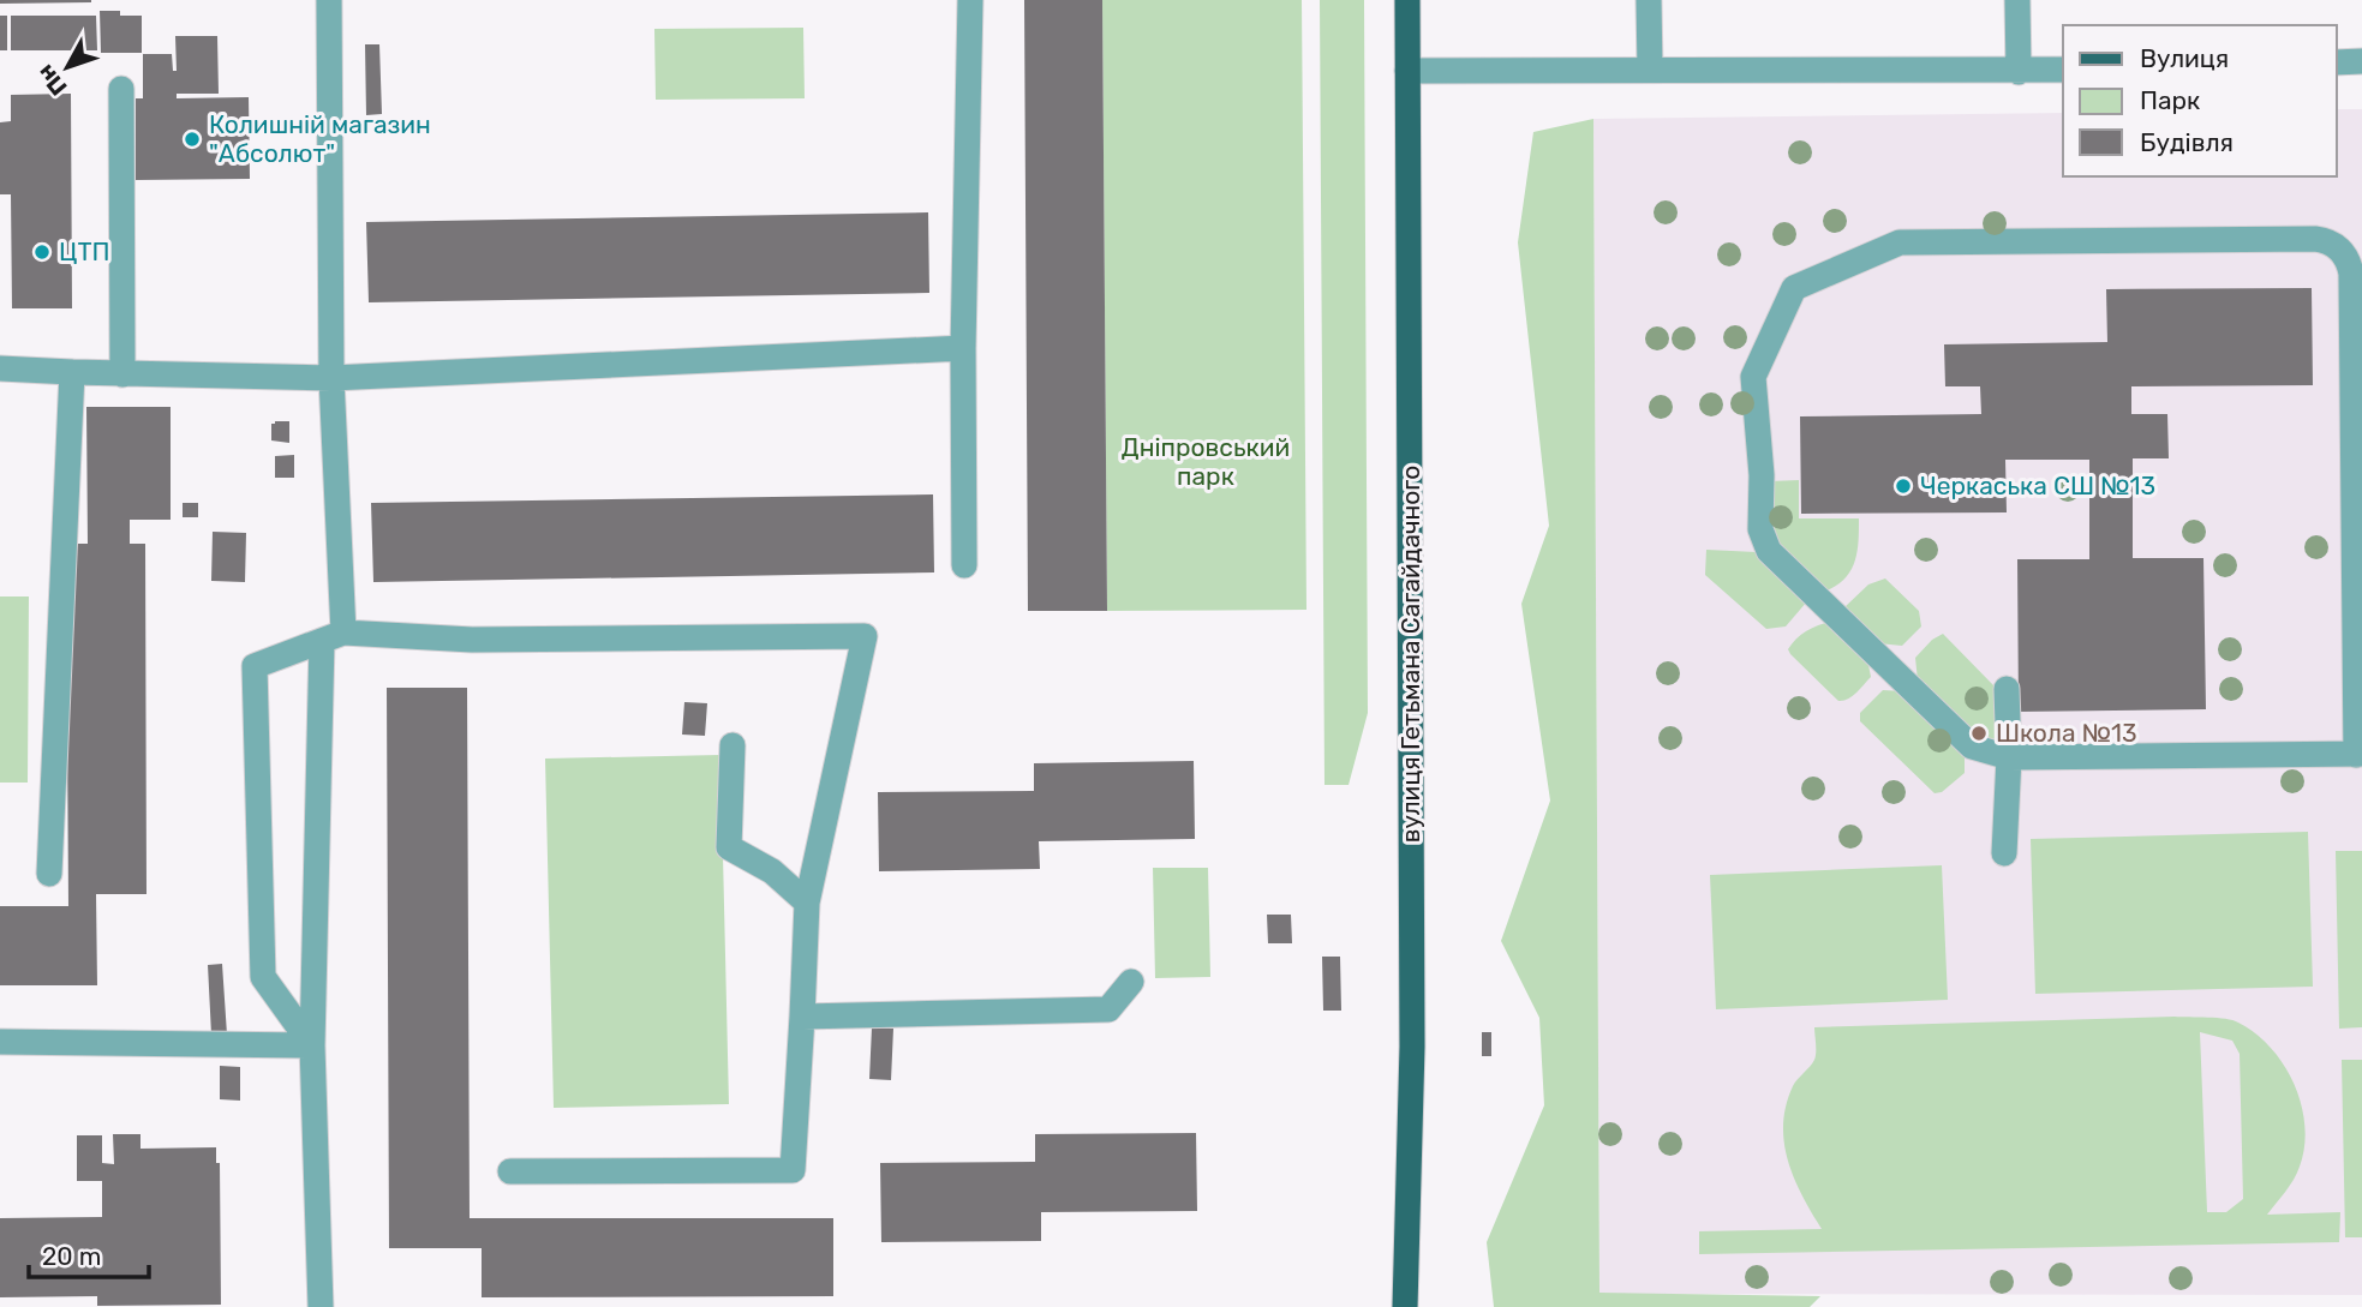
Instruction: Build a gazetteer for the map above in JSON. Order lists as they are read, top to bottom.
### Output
{
  "streets": {
    "main road": ["вулиця Гетьмана Сагайдачного"]
  },
  "parks": ["Дніпровський парк"],
  "places": [
    "Колишній магазин \"Абсолют\"",
    "ЦТП",
    "Черкаська СШ №13",
    "Школа №13"
  ],
  "legend": ["Вулиця", "Парк", "Будівля"],
  "scale_bar": "20 m",
  "north": "bottom left"
}
